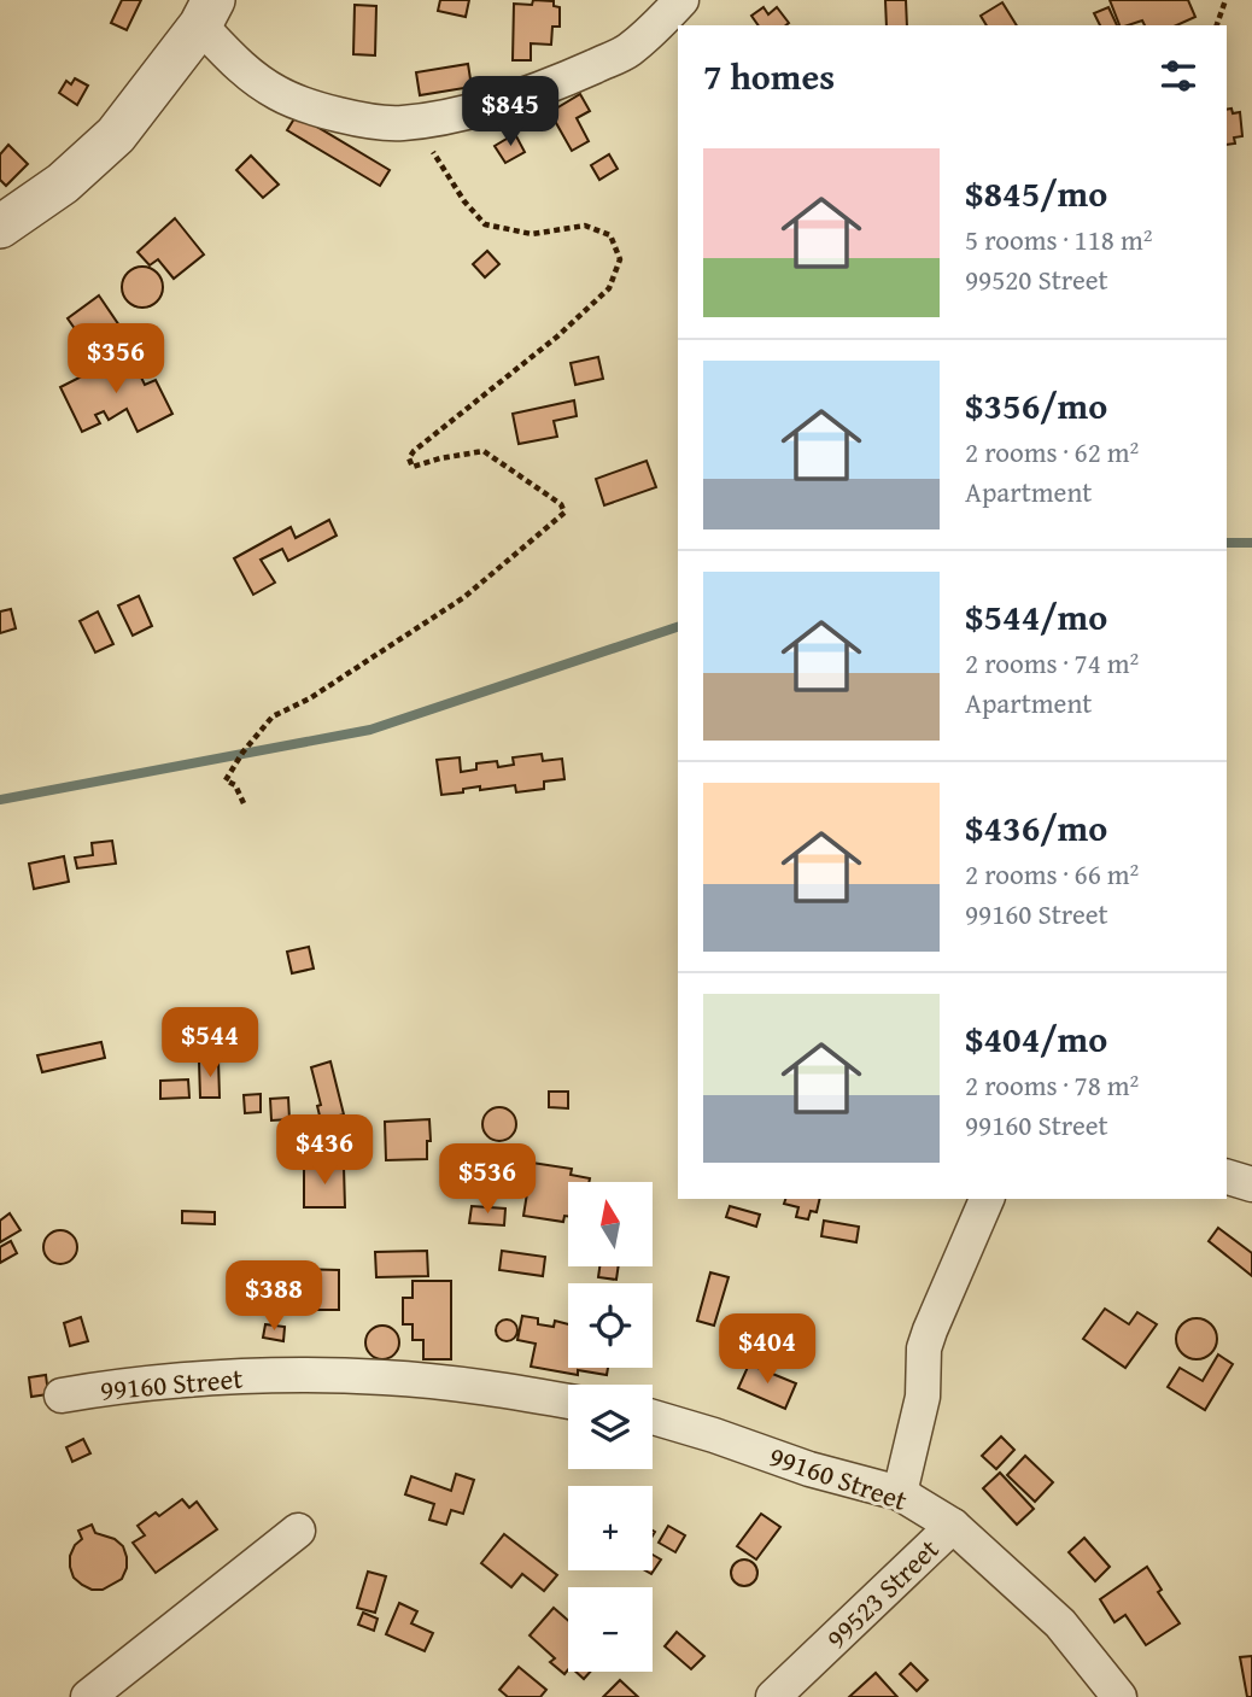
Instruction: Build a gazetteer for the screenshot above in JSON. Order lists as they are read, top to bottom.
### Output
{
  "streets": {
    "street": ["99160 Street", "99523 Street"]
  },
  "crossings": [
    ["99160 Street", "99523 Street"]
  ],
  "north": "top",
  "page": {
    "heading": "7 homes",
    "price": [
      "$845",
      "$356",
      "$544",
      "$436",
      "$536",
      "$388",
      "$404"
    ],
    "list": [
      {
        "name": "$845/mo",
        "note": "5 rooms · 118 m² · 99520 Street"
      },
      {
        "name": "$356/mo",
        "note": "2 rooms · 62 m² · Apartment"
      },
      {
        "name": "$544/mo",
        "note": "2 rooms · 74 m² · Apartment"
      },
      {
        "name": "$436/mo",
        "note": "2 rooms · 66 m² · 99160 Street"
      },
      {
        "name": "$404/mo",
        "note": "2 rooms · 78 m² · 99160 Street"
      }
    ],
    "map_buttons": ["+", "−"]
  }
}
